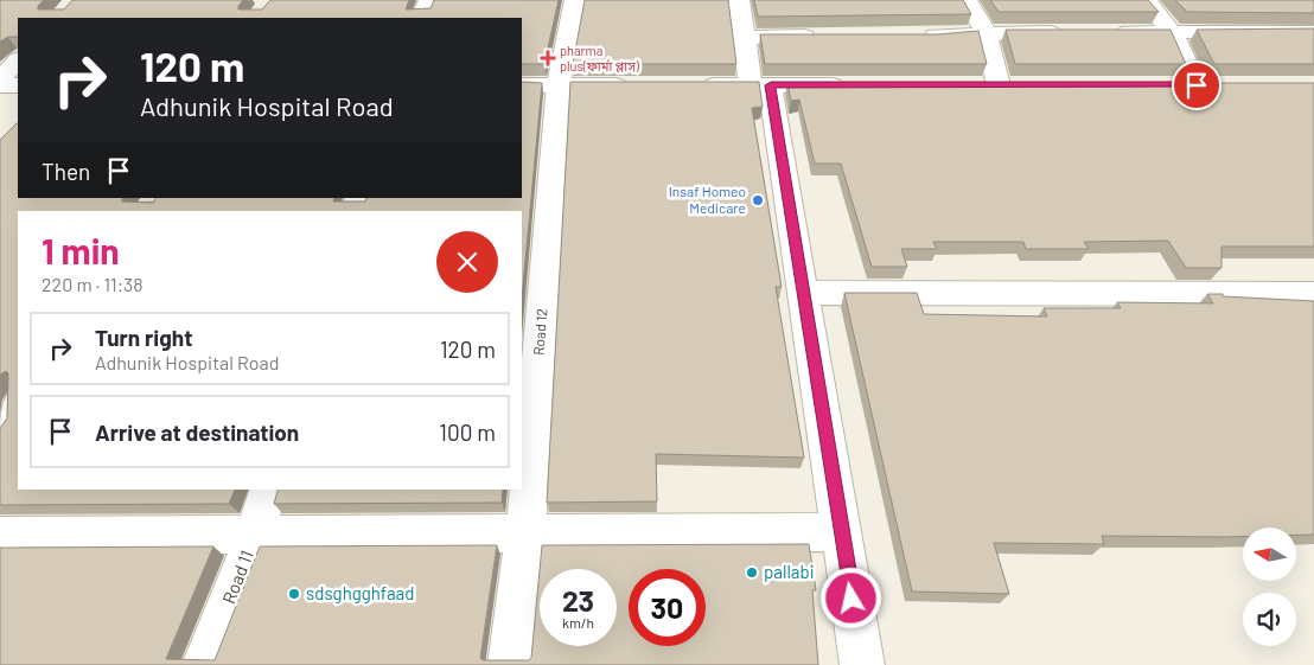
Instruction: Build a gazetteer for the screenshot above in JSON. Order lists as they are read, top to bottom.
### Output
{
  "streets": {
    "street": ["Road 12", "Road 11"]
  },
  "places": {
    "health": ["pharma plus(ফার্মা প্লাস)"],
    "other": ["Insaf Homeo Medicare", "pallabi", "sdsghgghfaad"]
  },
  "north": "left",
  "page": {
    "turn": ["120 m", "Adhunik Hospital Road"],
    "then": "Then",
    "heading": ["1 min", "220 m · 11:38"],
    "list": [
      {
        "name": "Turn right",
        "note": "Adhunik Hospital Road",
        "value": "120 m"
      },
      {
        "name": "Arrive at destination",
        "value": "100 m"
      }
    ],
    "speed": "23 km/h",
    "limit": "30"
  }
}
